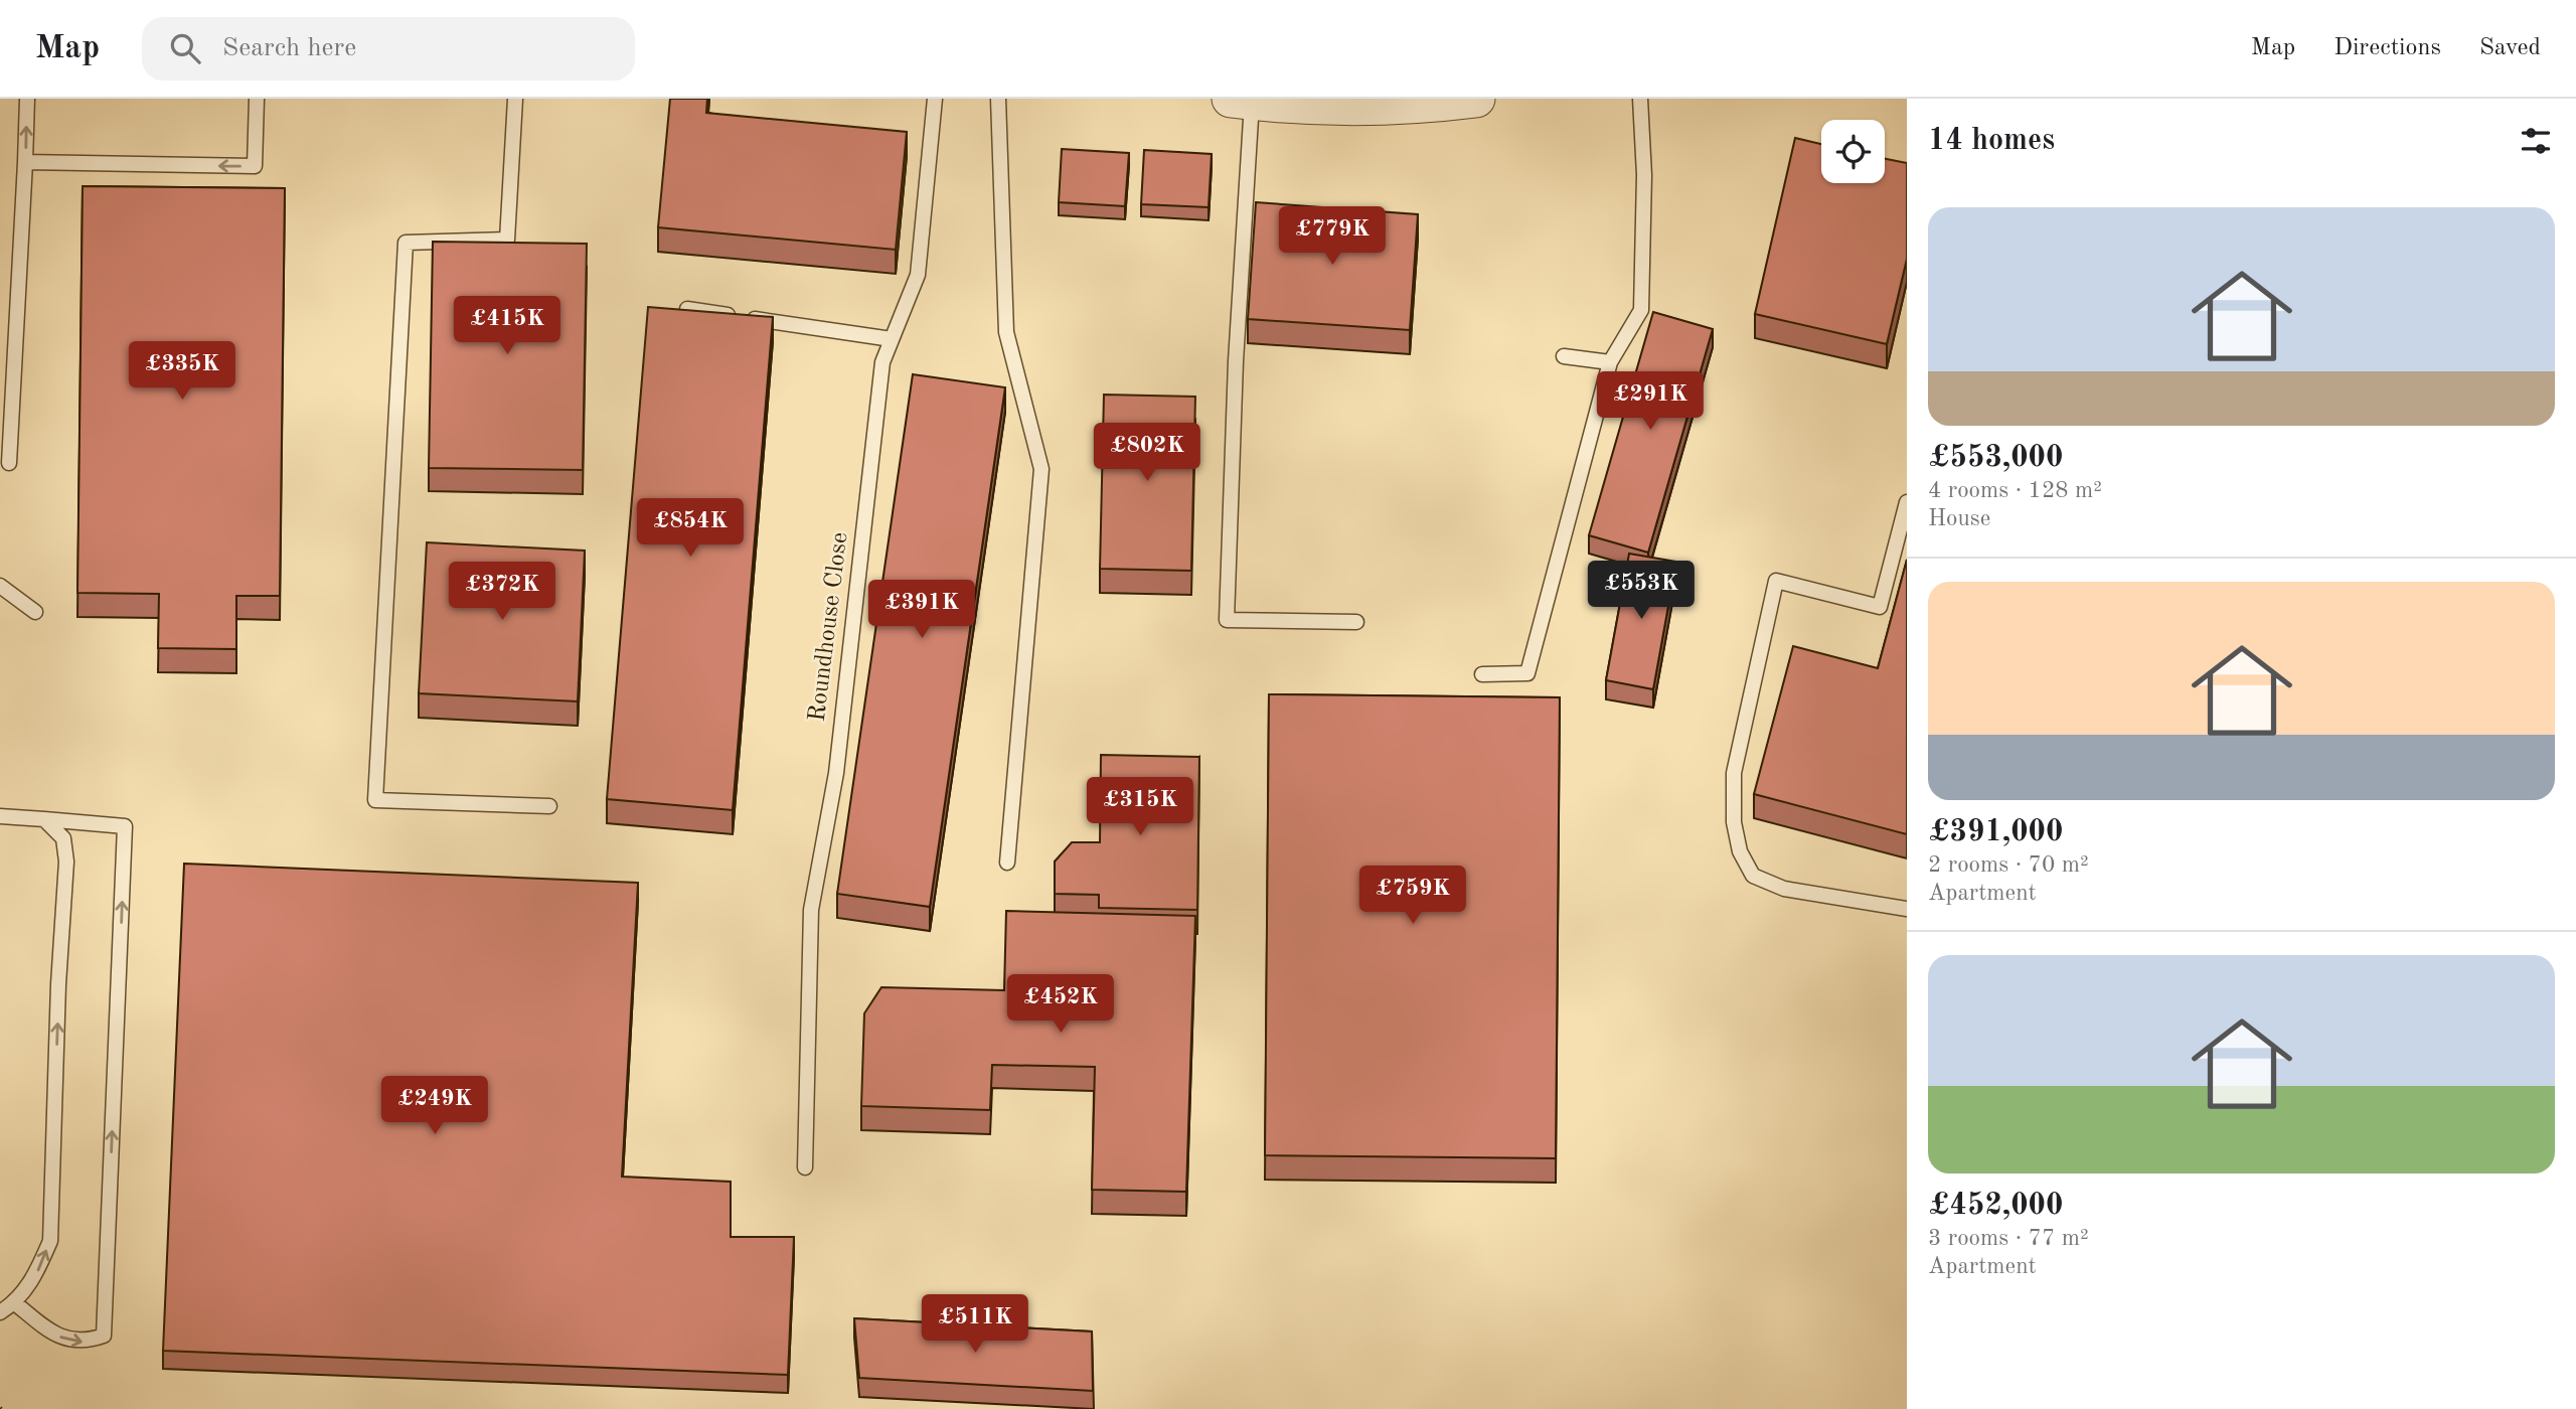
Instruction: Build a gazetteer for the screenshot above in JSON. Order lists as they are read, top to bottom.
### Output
{
  "streets": {
    "lane": ["Roundhouse Close"]
  },
  "page": {
    "header": "Map",
    "search": "Search here",
    "nav": ["Map", "Directions", "Saved"],
    "heading": "14 homes",
    "list": [
      {
        "name": "£553,000",
        "note": "4 rooms · 128 m² · House"
      },
      {
        "name": "£391,000",
        "note": "2 rooms · 70 m² · Apartment"
      },
      {
        "name": "£452,000",
        "note": "3 rooms · 77 m² · Apartment"
      }
    ],
    "price": [
      "£779K",
      "£415K",
      "£335K",
      "£291K",
      "£802K",
      "£854K",
      "£553K",
      "£372K",
      "£391K",
      "£315K",
      "£759K",
      "£452K",
      "£249K",
      "£511K"
    ]
  }
}
